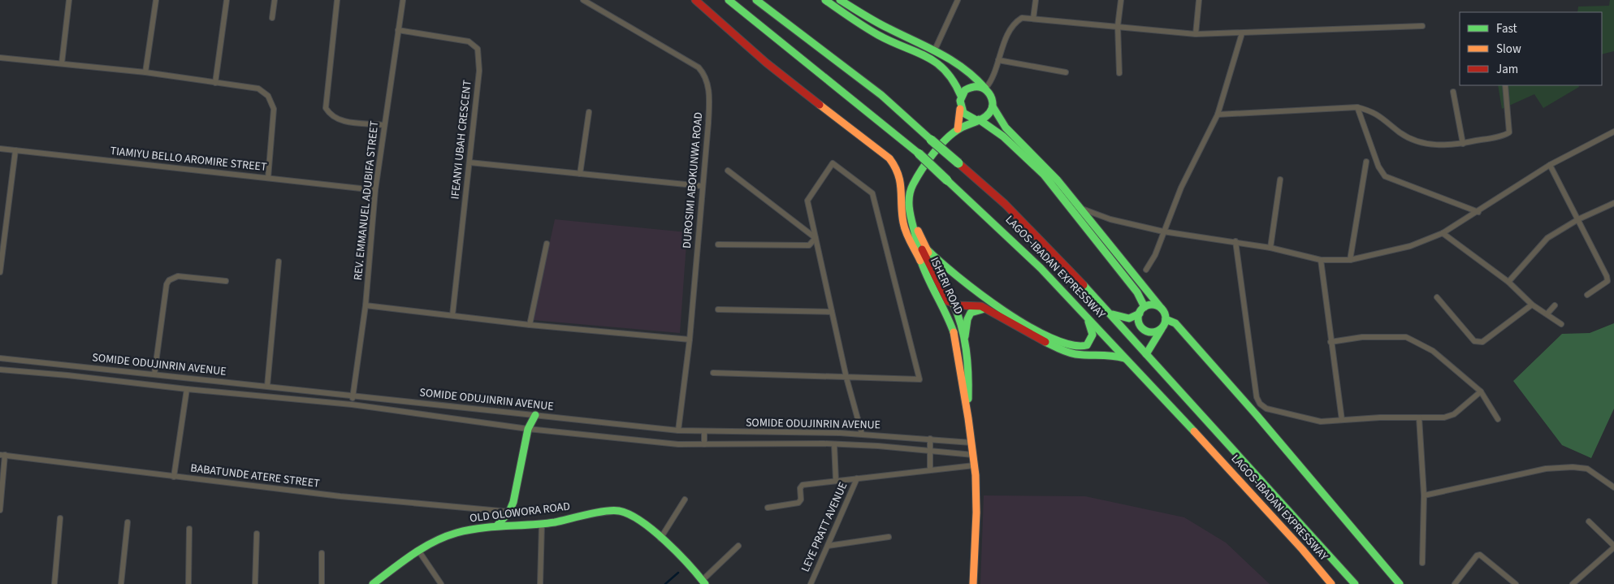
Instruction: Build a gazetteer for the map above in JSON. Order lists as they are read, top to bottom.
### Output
{
  "streets": {
    "main road": ["LAGOS-IBADAN EXPRESSWAY", "ISHERI ROAD", "OLD OLOWORA ROAD"],
    "street": [
      "IFEANYI UBAH CRESCENT",
      "TIAMIYU BELLO AROMIRE STREET",
      "DUROSIMI ABOKUNWA ROAD",
      "REV. EMMANUEL ADUBIFA STREET",
      "SOMIDE ODUJINRIN AVENUE",
      "BABATUNDE ATERE STREET",
      "LEYE PRATT AVENUE"
    ]
  },
  "crossings": [
    ["IFEANYI UBAH CRESCENT", "REV. EMMANUEL ADUBIFA STREET"],
    ["TIAMIYU BELLO AROMIRE STREET", "REV. EMMANUEL ADUBIFA STREET"],
    ["DUROSIMI ABOKUNWA ROAD", "SOMIDE ODUJINRIN AVENUE"],
    ["REV. EMMANUEL ADUBIFA STREET", "SOMIDE ODUJINRIN AVENUE"],
    ["ISHERI ROAD", "SOMIDE ODUJINRIN AVENUE"]
  ],
  "legend": ["Fast", "Slow", "Jam"]
}
